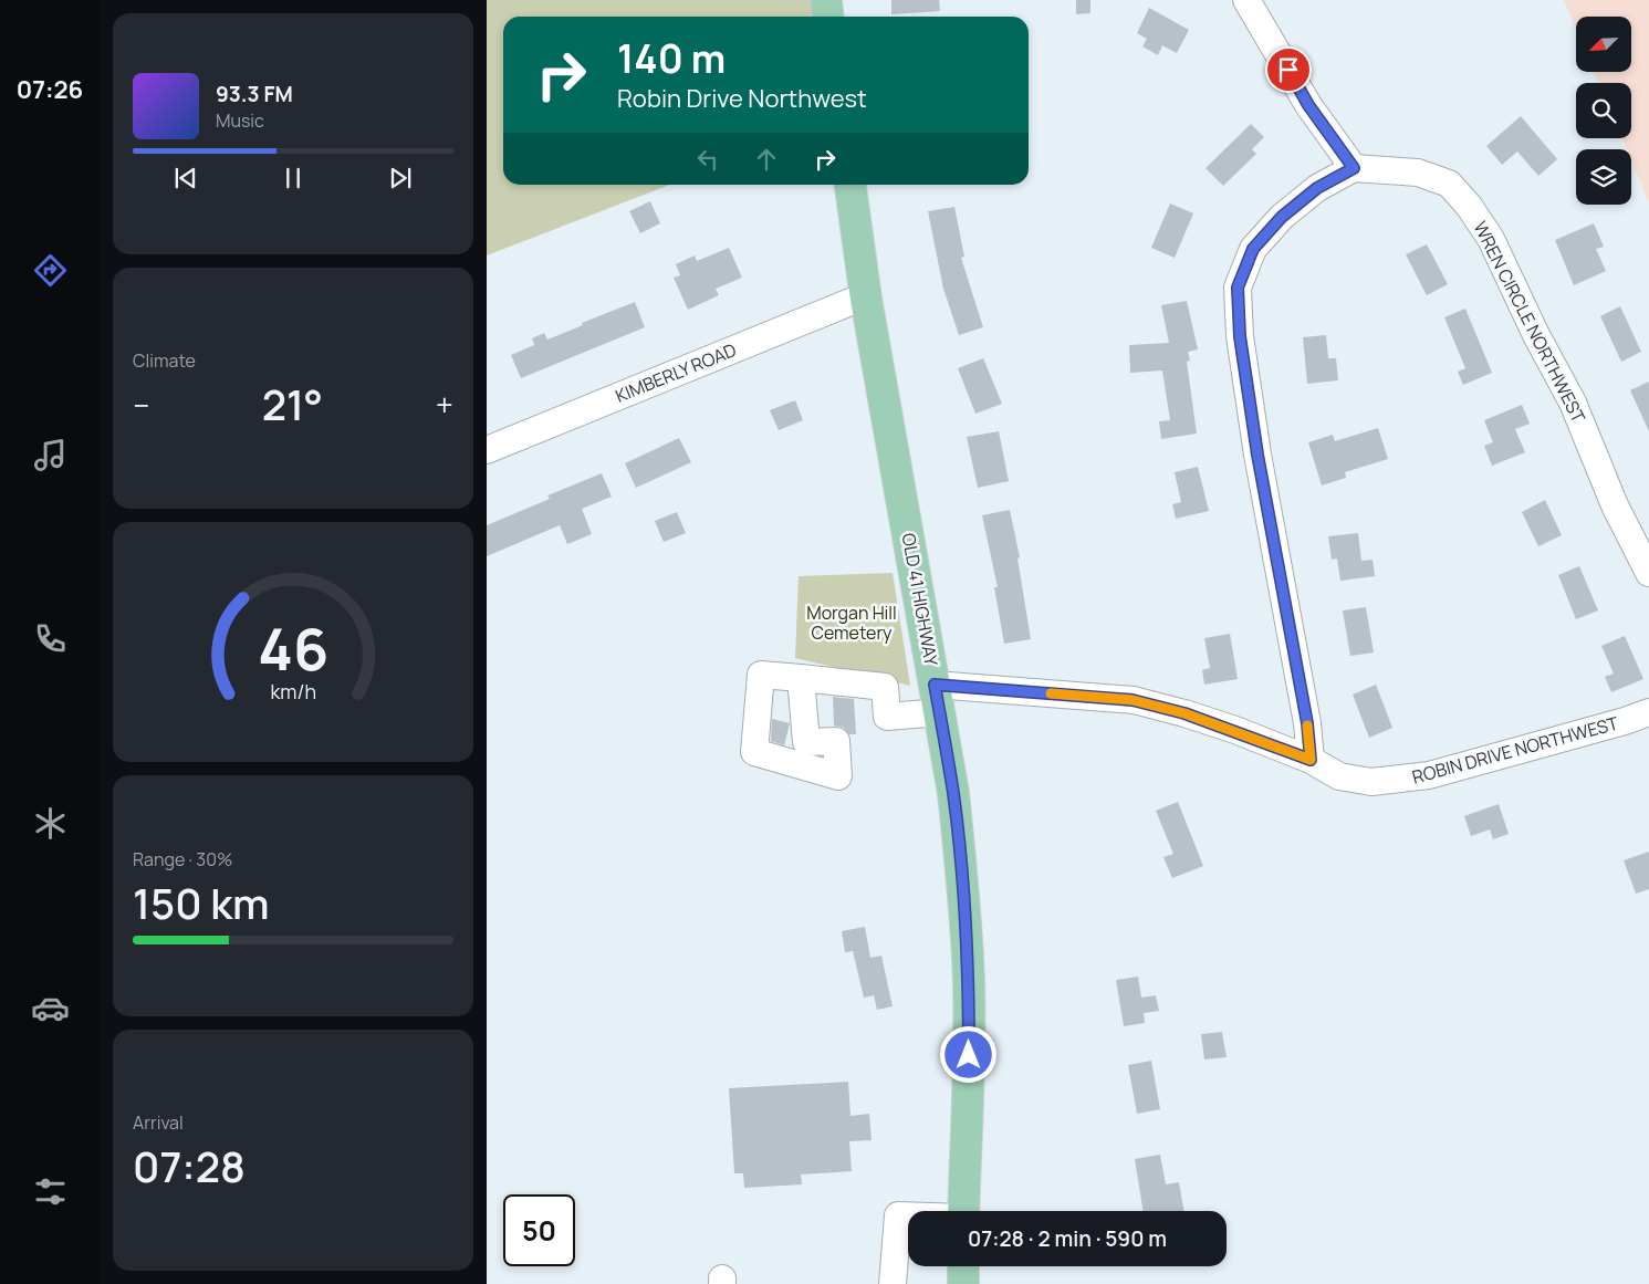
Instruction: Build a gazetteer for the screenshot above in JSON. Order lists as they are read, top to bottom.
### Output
{
  "streets": {
    "main road": ["OLD 41 HIGHWAY"],
    "street": ["WREN CIRCLE NORTHWEST", "KIMBERLY ROAD", "ROBIN DRIVE NORTHWEST"]
  },
  "crossings": [
    ["KIMBERLY ROAD", "OLD 41 HIGHWAY"],
    ["OLD 41 HIGHWAY", "ROBIN DRIVE NORTHWEST"]
  ],
  "parks": ["Morgan Hill Cemetery"],
  "north": "bottom left",
  "page": {
    "tabs": "07:26",
    "turn": ["140 m", "Robin Drive Northwest"],
    "song": ["93.3 FM", "Music"],
    "tile": [
      "Climate",
      ["Range · 30%", "150 km"],
      ["Arrival", "07:28"]
    ],
    "heat": ["−", "21°", "+"],
    "limit": "50",
    "trip": "07:28 · 2 min · 590 m",
    "gauge": ["46", "km/h"]
  }
}
